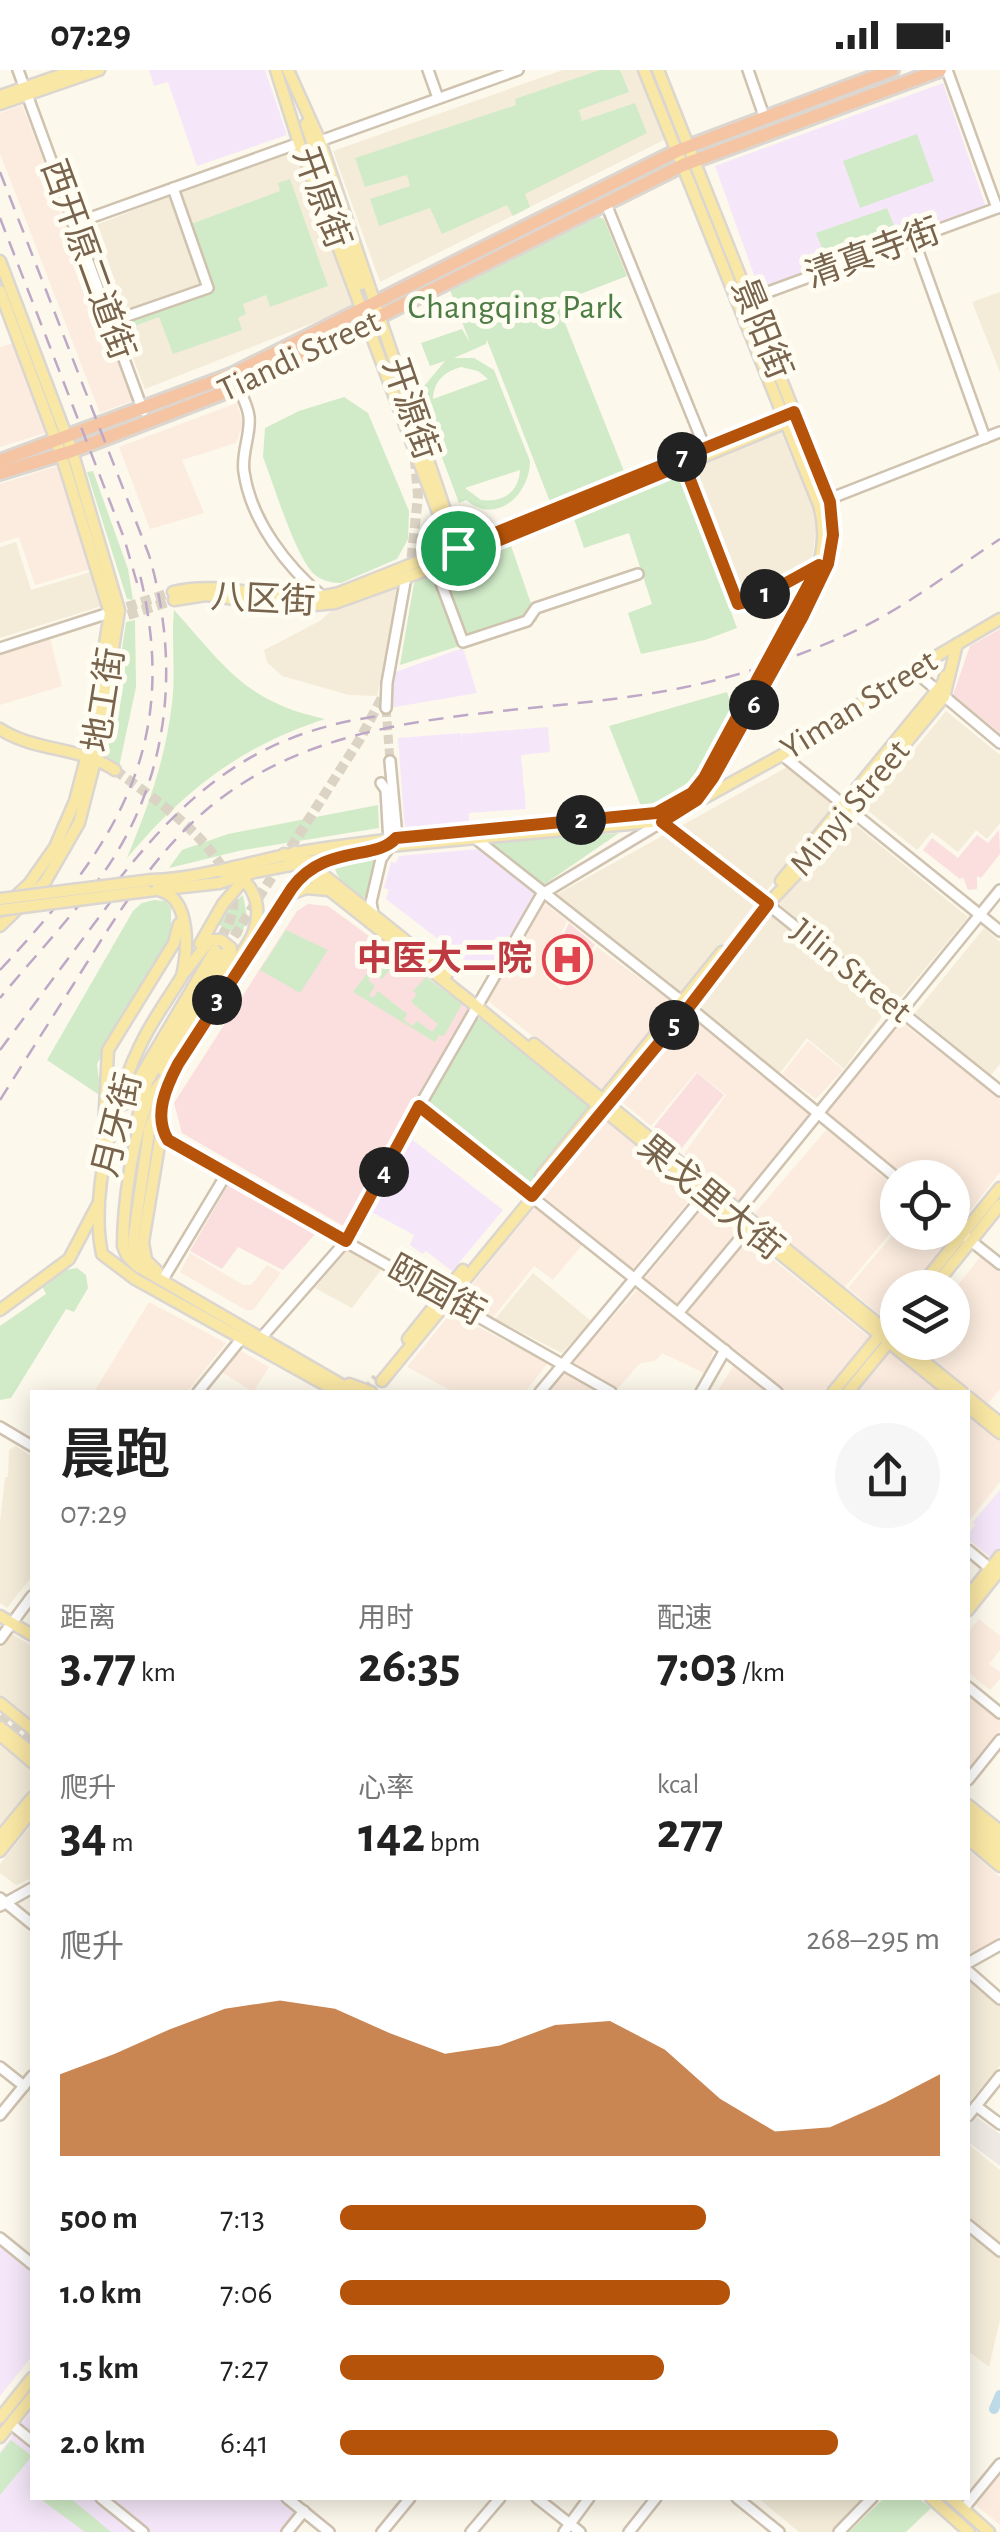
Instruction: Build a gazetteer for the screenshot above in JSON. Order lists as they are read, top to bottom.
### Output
{
  "streets": {
    "highway": ["Tiandi Street"],
    "main road": [
      "开原街",
      "景阳街",
      "开源街",
      "八区街",
      "地工街",
      "Yiman Street",
      "Minyi Street",
      "月牙街",
      "果戈里大街"
    ],
    "street": [
      "清真寺街",
      "西开原二道街",
      "Jilin Street",
      "颐园街"
    ]
  },
  "crossings": [
    ["开原街", "Tiandi Street"],
    ["开原街", "开源街"],
    ["清真寺街", "景阳街"],
    ["西开原二道街", "Tiandi Street"],
    ["景阳街", "Tiandi Street"],
    ["景阳街", "八区街"],
    ["景阳街", "Yiman Street"],
    ["Tiandi Street", "开源街"],
    ["Tiandi Street", "地工街"],
    ["开源街", "八区街"],
    ["Yiman Street", "Minyi Street"],
    ["Yiman Street", "Jilin Street"],
    ["Yiman Street", "月牙街"],
    ["Yiman Street", "果戈里大街"],
    ["Minyi Street", "Jilin Street"],
    ["Minyi Street", "果戈里大街"],
    ["Minyi Street", "颐园街"],
    ["月牙街", "果戈里大街"]
  ],
  "parks": ["Changqing Park"],
  "places": {
    "hospital": ["中医大二院"]
  },
  "page": {
    "status": "07:29",
    "pins": [
      "7",
      "1",
      "6",
      "2",
      "3",
      "5",
      "4"
    ],
    "heading": ["晨跑", "07:29"],
    "stats": [
      ["距离", "3.77 km"],
      ["用时", "26:35"],
      ["配速", "7:03 /km"],
      ["爬升", "34 m"],
      ["心率", "142 bpm"],
      ["kcal", "277"]
    ],
    "chart": ["爬升", "268–295 m"],
    "list": [
      {
        "name": "500 m",
        "note": "7:13"
      },
      {
        "name": "1.0 km",
        "note": "7:06"
      },
      {
        "name": "1.5 km",
        "note": "7:27"
      },
      {
        "name": "2.0 km",
        "note": "6:41"
      }
    ]
  }
}
